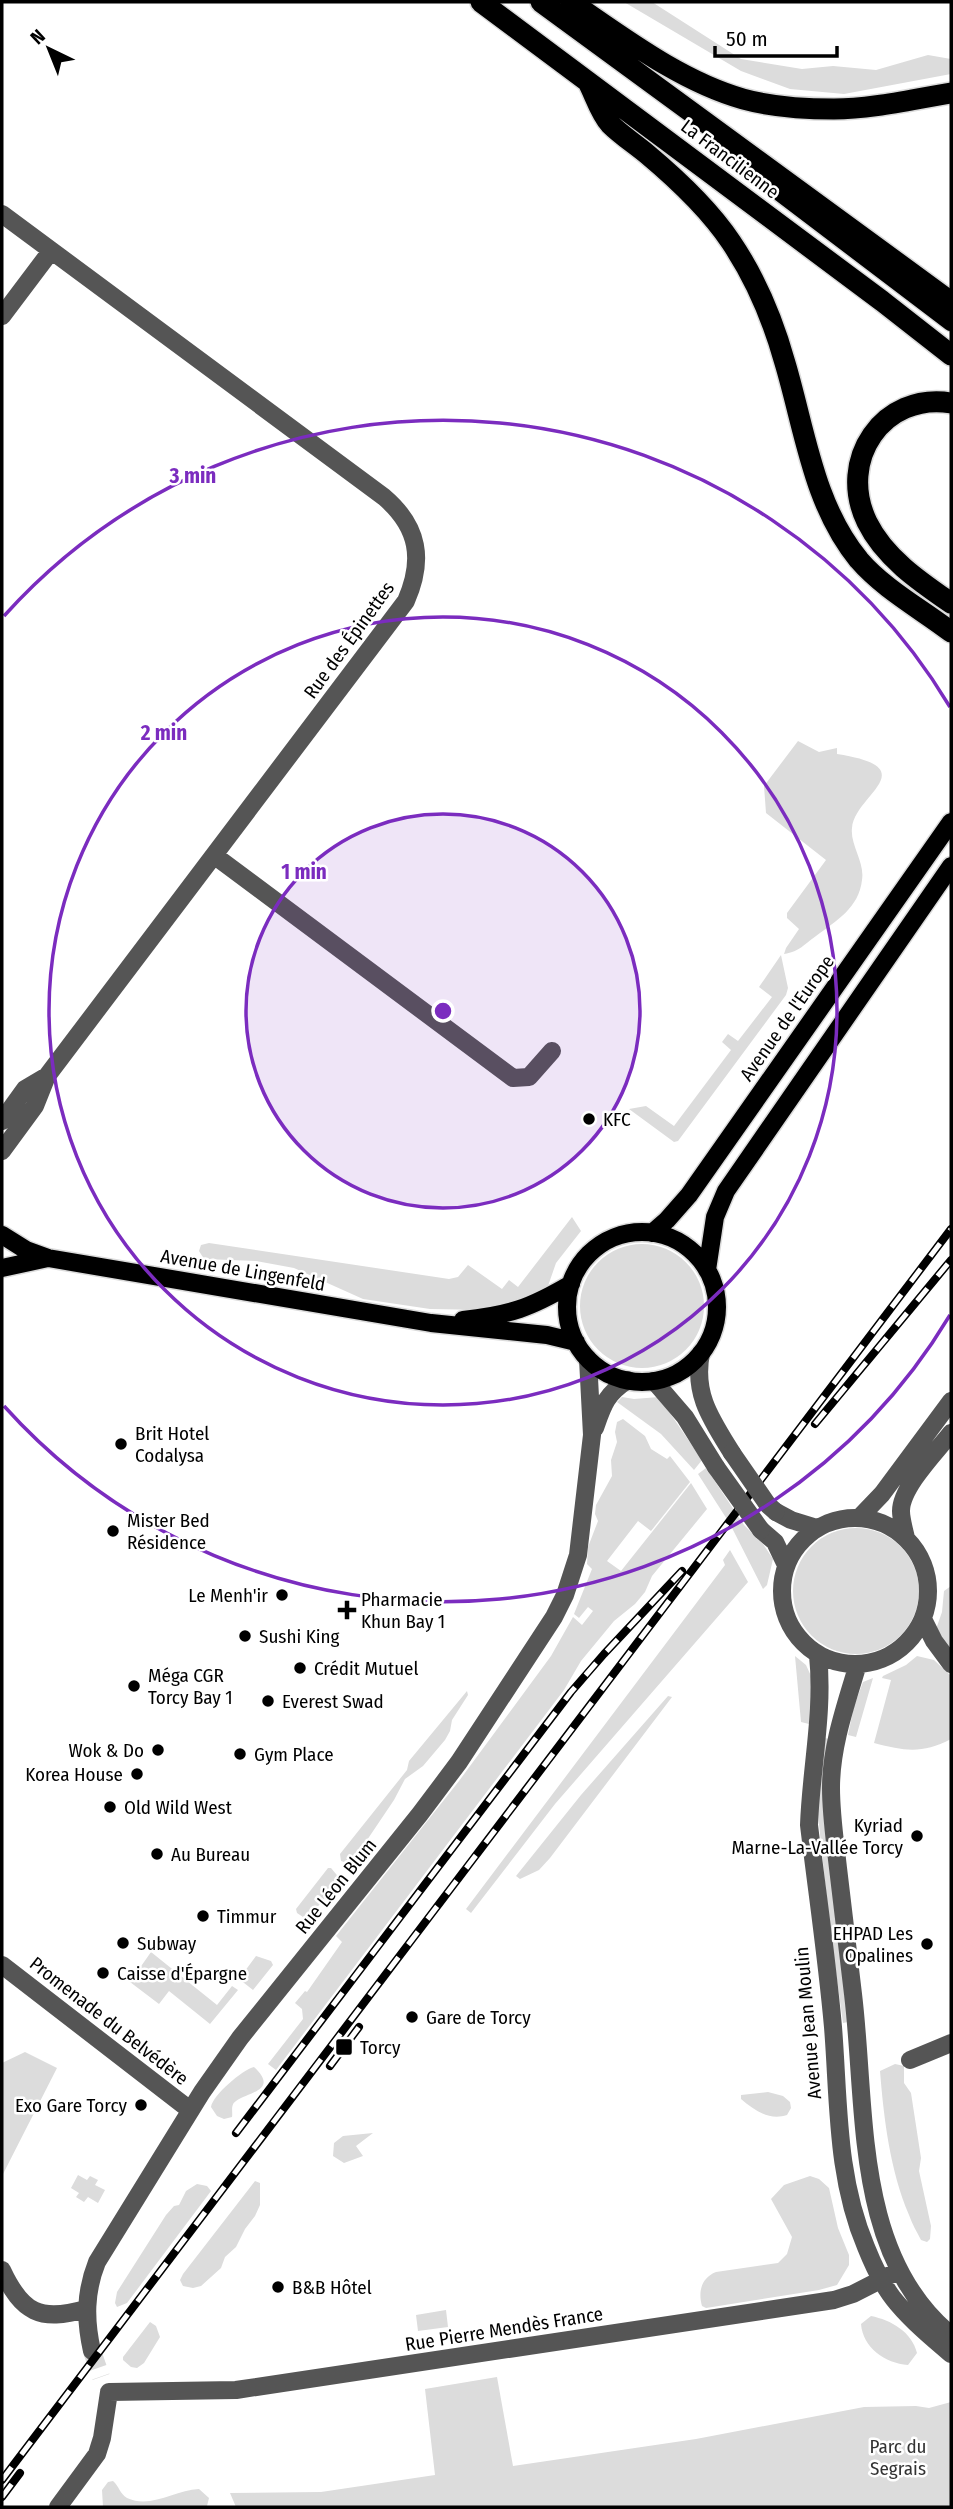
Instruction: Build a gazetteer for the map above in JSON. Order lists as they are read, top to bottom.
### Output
{
  "streets": {
    "highway": ["La Francilienne"],
    "main road": ["Avenue de l'Europe", "Avenue de Lingenfeld"],
    "street": [
      "Rue des Épinettes",
      "Rue Léon Blum",
      "Promenade du Belvédère",
      "Avenue Jean Moulin",
      "Rue Pierre Mendès France"
    ]
  },
  "crossings": [
    ["Avenue de l'Europe", "Avenue de Lingenfeld"],
    ["Avenue de l'Europe", "Rue Léon Blum"],
    ["Avenue de Lingenfeld", "Rue Léon Blum"],
    ["Rue Léon Blum", "Promenade du Belvédère"],
    ["Avenue Jean Moulin", "Rue Pierre Mendès France"]
  ],
  "parks": ["Parc du Segrais"],
  "places": {
    "other": [
      "KFC",
      "Brit Hotel Codalysa",
      "Mister Bed Résidence",
      "Le Menh'ir",
      "Sushi King",
      "Crédit Mutuel",
      "Méga CGR Torcy Bay 1",
      "Everest Swad",
      "Wok & Do",
      "Gym Place",
      "Korea House",
      "Old Wild West",
      "Kyriad Marne-La-Vallée Torcy",
      "Au Bureau",
      "Timmur",
      "Subway",
      "EHPAD Les Opalines",
      "Caisse d'Épargne",
      "Gare de Torcy",
      "Exo Gare Torcy",
      "B&B Hôtel"
    ],
    "health": ["Pharmacie Khun Bay 1"],
    "transit": ["Torcy"]
  },
  "scale_bar": "50 m",
  "north": "top left",
  "rings": ["3 min", "2 min", "1 min"]
}
